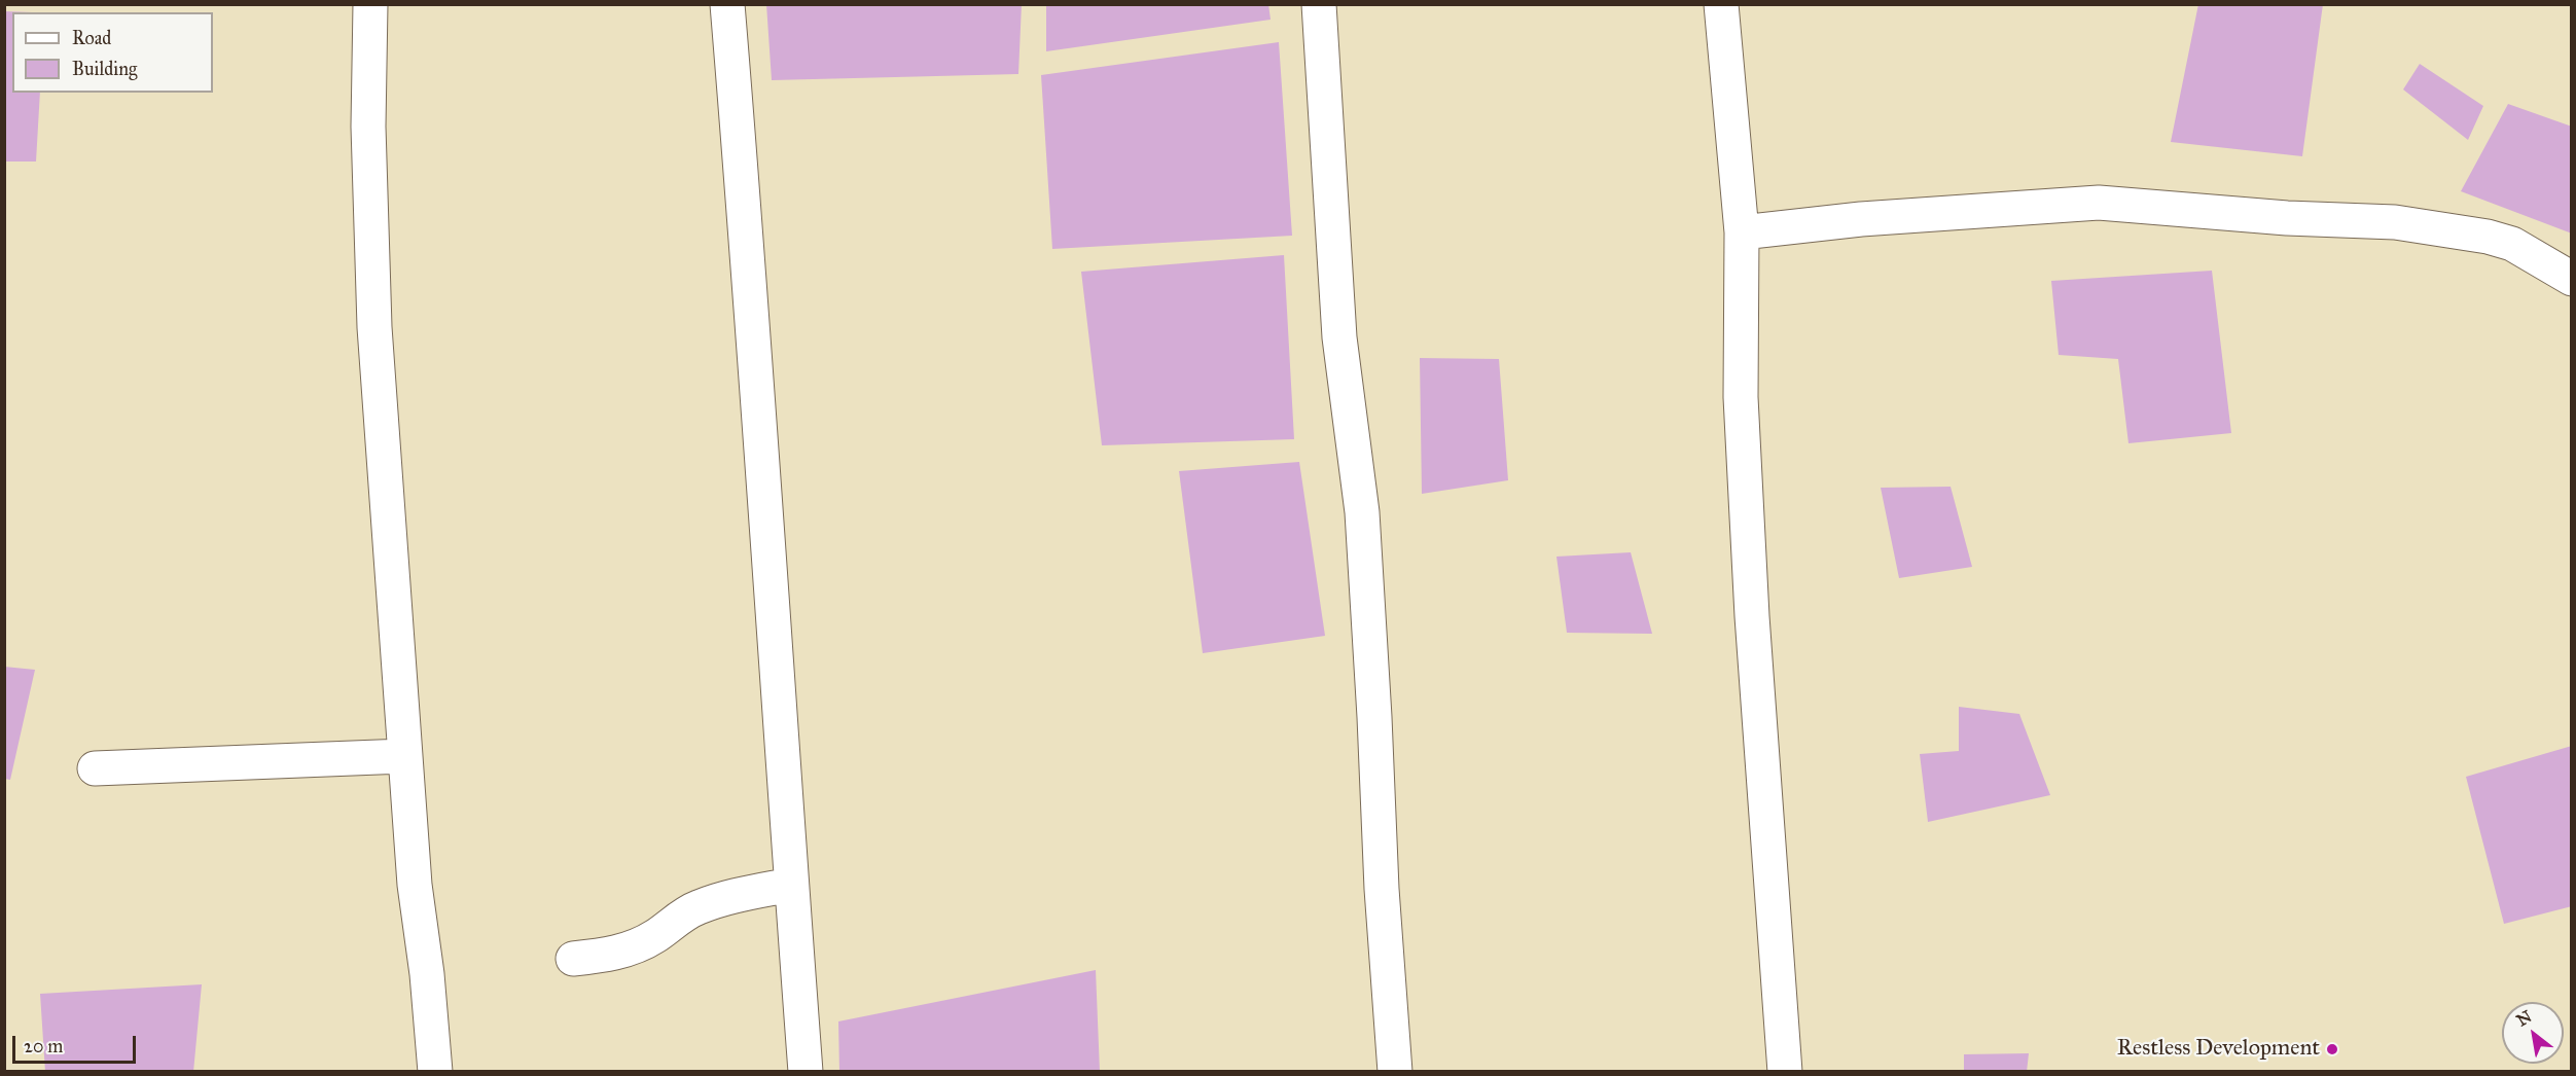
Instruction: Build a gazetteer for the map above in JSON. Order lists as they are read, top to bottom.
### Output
{
  "places": ["Restless Development"],
  "legend": ["Road", "Building"],
  "scale_bar": "20 m",
  "north": "top left"
}
